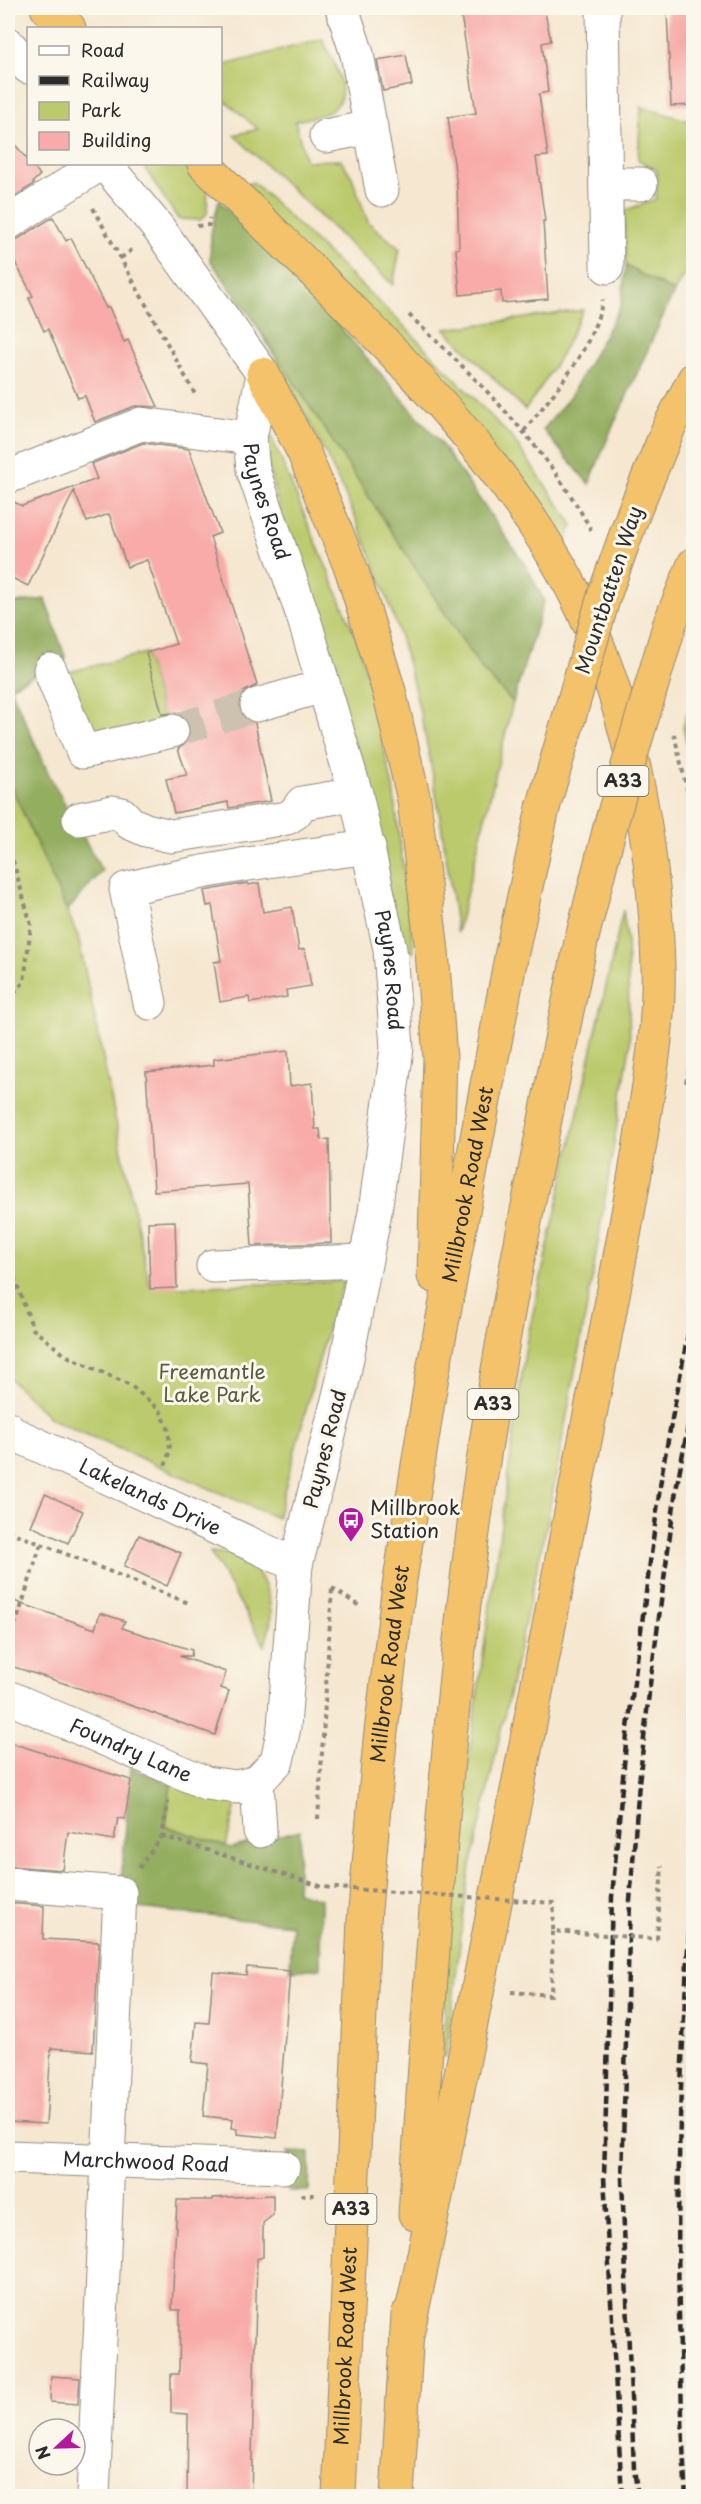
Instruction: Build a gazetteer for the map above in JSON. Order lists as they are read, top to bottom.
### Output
{
  "streets": {
    "highway": ["Mountbatten Way", "A33", "Millbrook Road West"],
    "street": [
      "Paynes Road",
      "Lakelands Drive",
      "Foundry Lane",
      "Marchwood Road"
    ]
  },
  "crossings": [
    ["Paynes Road", "Lakelands Drive"],
    ["Paynes Road", "Foundry Lane"],
    ["Mountbatten Way", "Millbrook Road West"]
  ],
  "parks": ["Freemantle Lake Park"],
  "places": {
    "bus stop": ["Millbrook Station"]
  },
  "legend": [
    "Road",
    "Railway",
    "Park",
    "Building"
  ],
  "north": "left"
}
